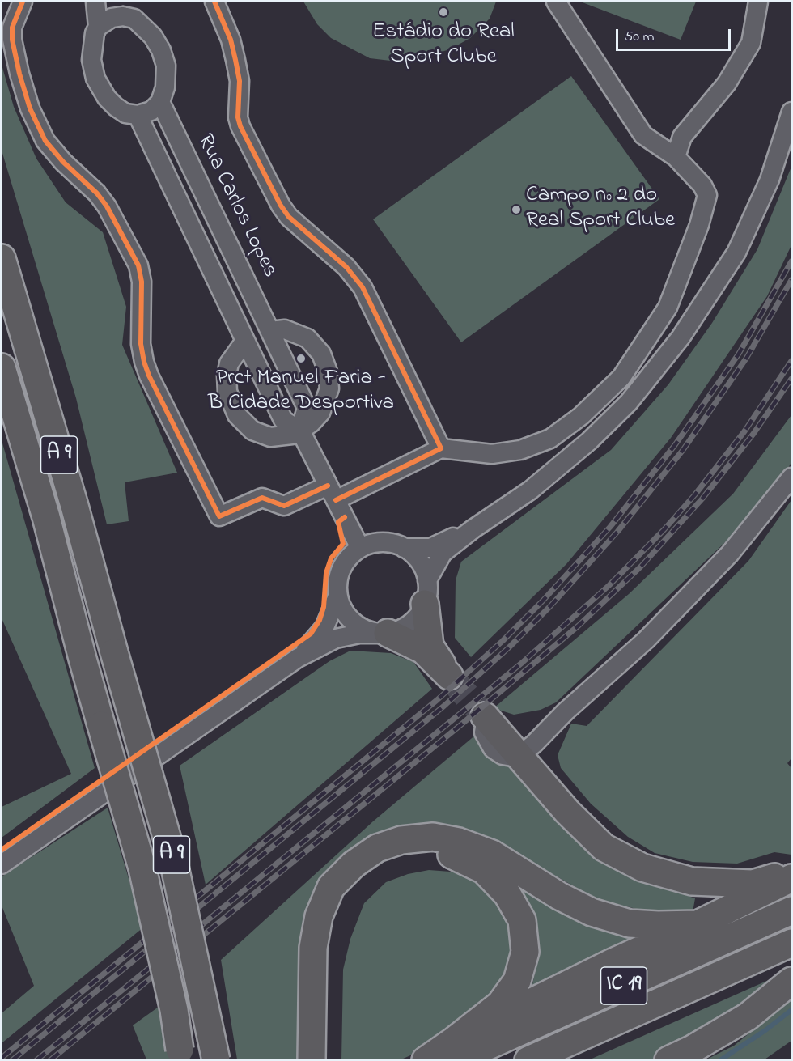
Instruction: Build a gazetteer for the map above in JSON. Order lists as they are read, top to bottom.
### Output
{
  "streets": {
    "highway": ["A 9", "IC 19"],
    "street": ["Rua Carlos Lopes"]
  },
  "places": ["Estádio do Real Sport Clube", "Campo nº 2 do Real Sport Clube", "Prct Manuel Faria - B Cidade Desportiva"],
  "scale_bar": "50 m"
}
